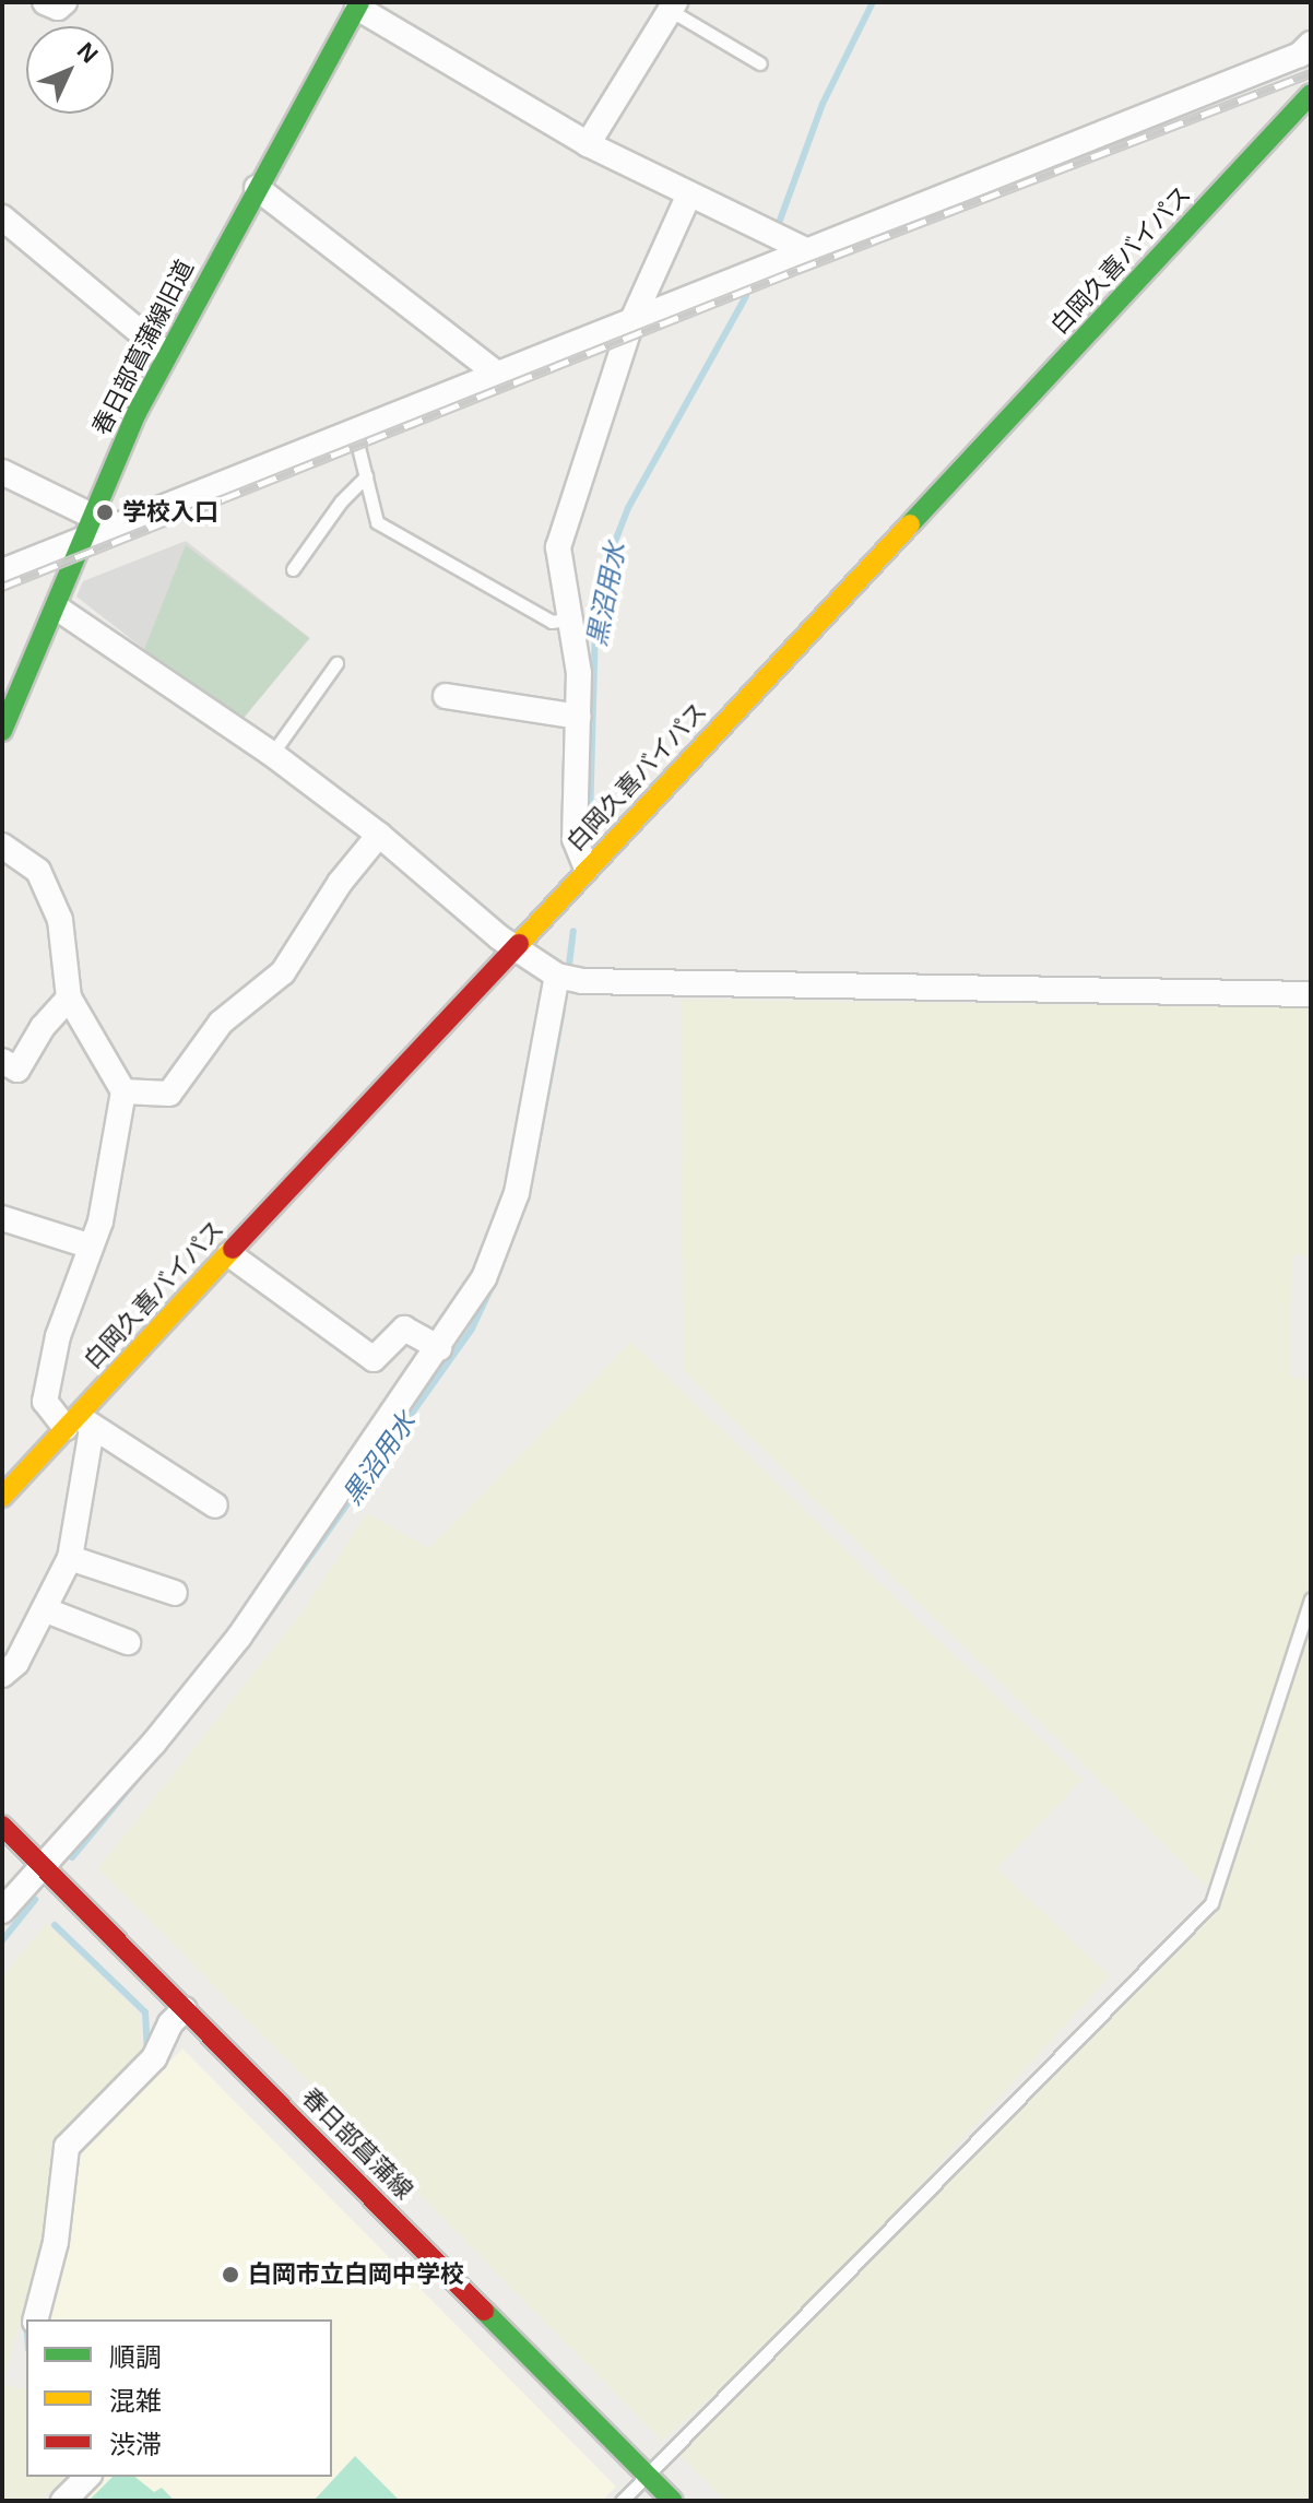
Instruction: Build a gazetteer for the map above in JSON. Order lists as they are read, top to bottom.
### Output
{
  "streets": {
    "main road": ["白岡久喜バイパス", "春日部菖蒲線旧道", "春日部菖蒲線"]
  },
  "water": ["黒沼用水"],
  "places": ["学校入口", "白岡市立白岡中学校"],
  "legend": ["順調", "混雑", "渋滞"],
  "north": "top right"
}
